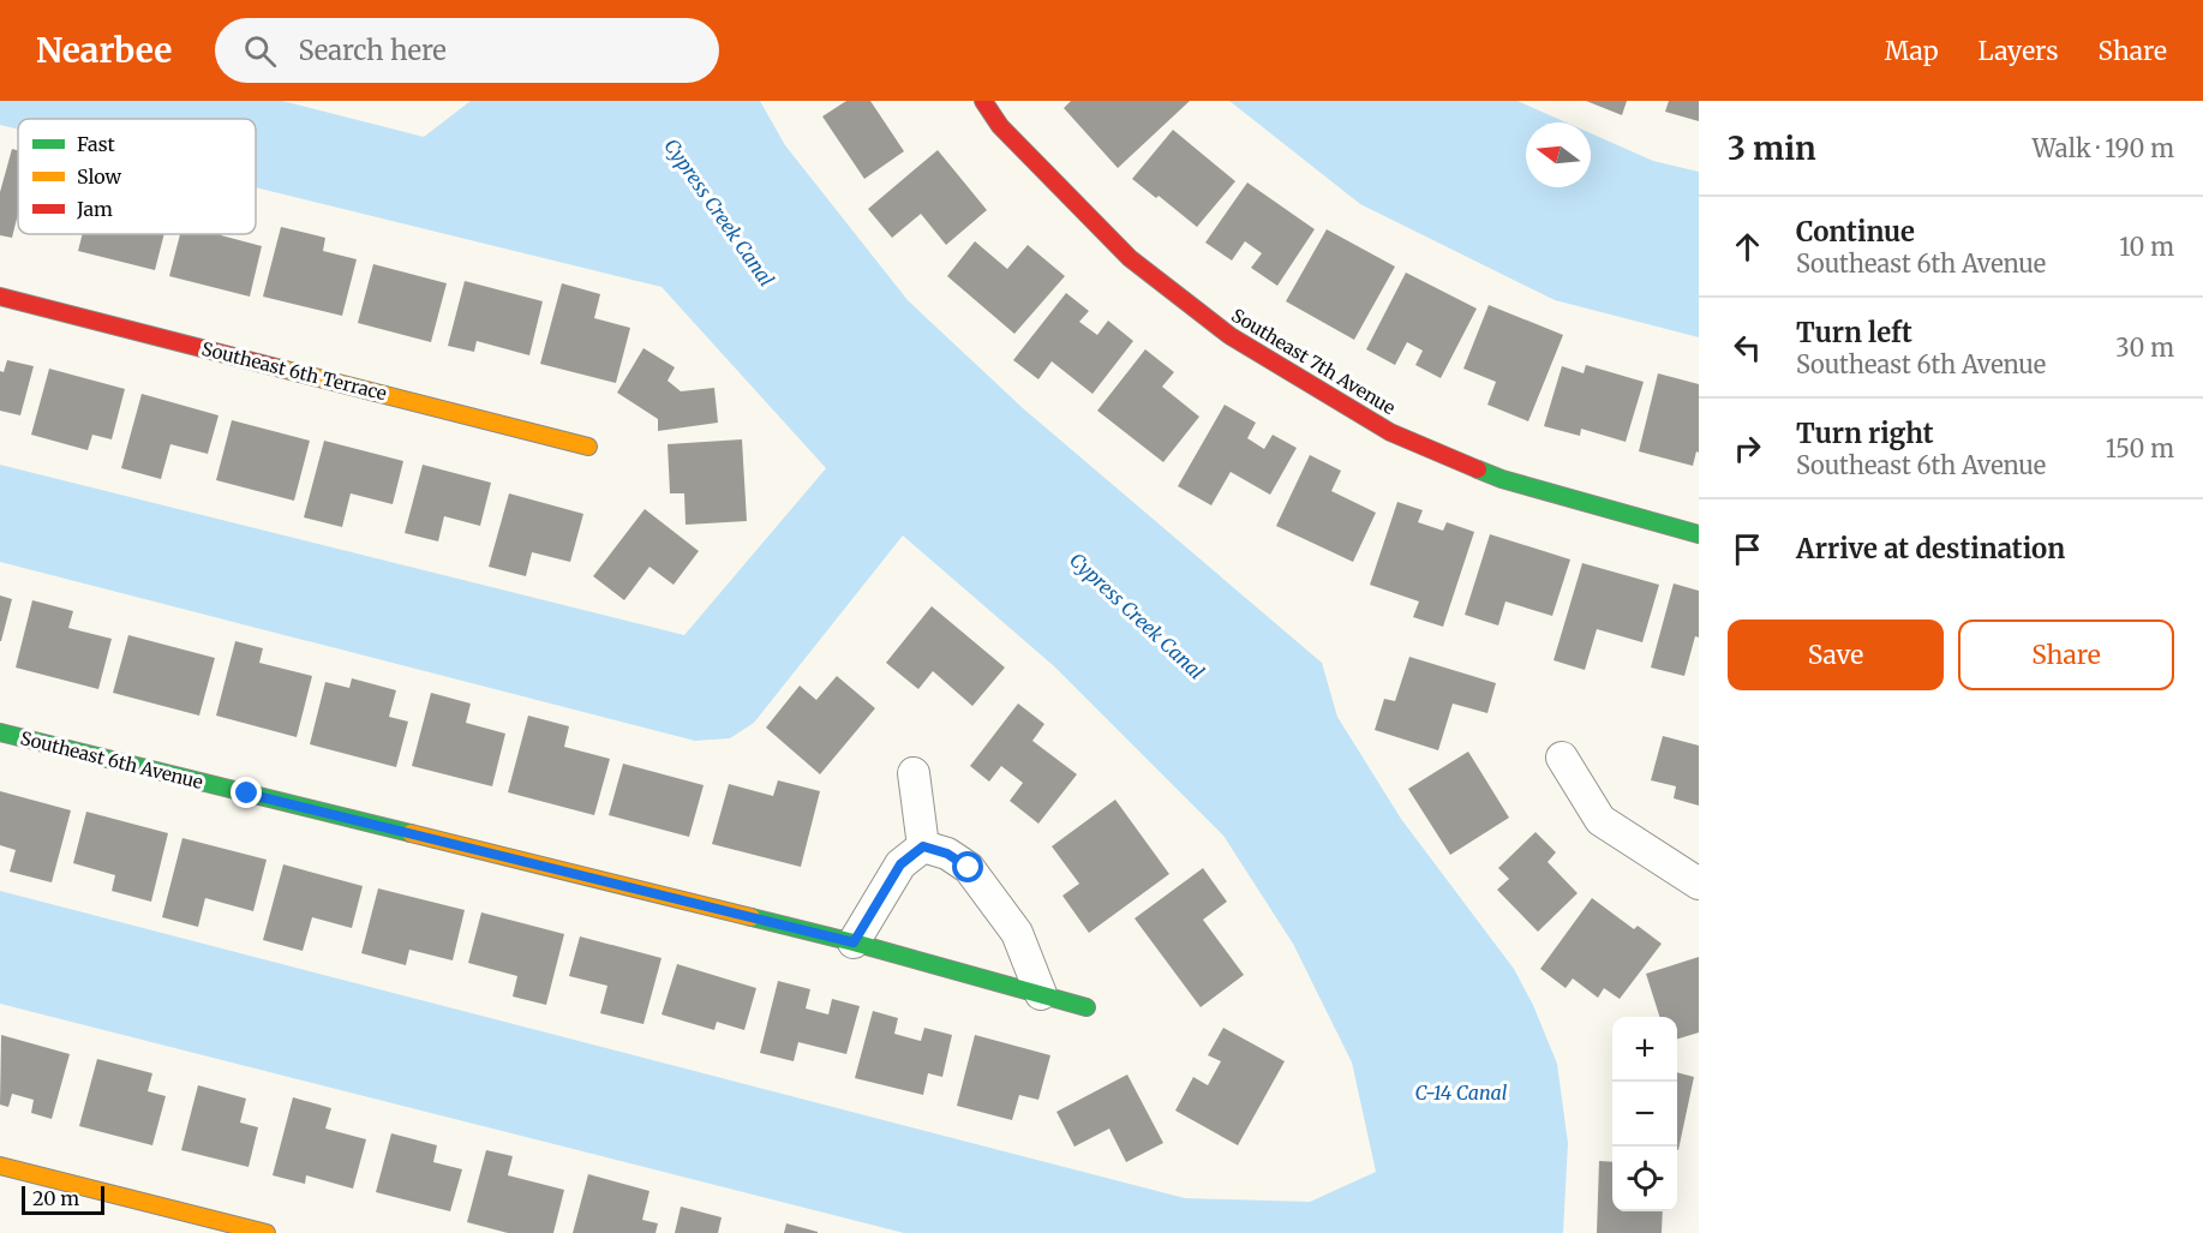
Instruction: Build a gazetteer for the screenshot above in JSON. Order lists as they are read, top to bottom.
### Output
{
  "streets": {
    "street": ["Southeast 7th Avenue", "Southeast 6th Terrace", "Southeast 6th Avenue"]
  },
  "water": ["Cypress Creek Canal", "C-14 Canal"],
  "legend": ["Fast", "Slow", "Jam"],
  "scale_bar": "20 m",
  "north": "left",
  "page": {
    "header": "Nearbee",
    "search": "Search here",
    "nav": ["Map", "Layers", "Share"],
    "heading": ["3 min", "Walk · 190 m"],
    "list": [
      ["Continue", "Southeast 6th Avenue", "10 m"],
      ["Turn left", "Southeast 6th Avenue", "30 m"],
      ["Turn right", "Southeast 6th Avenue", "150 m"],
      "Arrive at destination"
    ],
    "buttons": ["Save", "Share"],
    "map_buttons": ["+", "−"],
    "scale": "20 m"
  }
}
